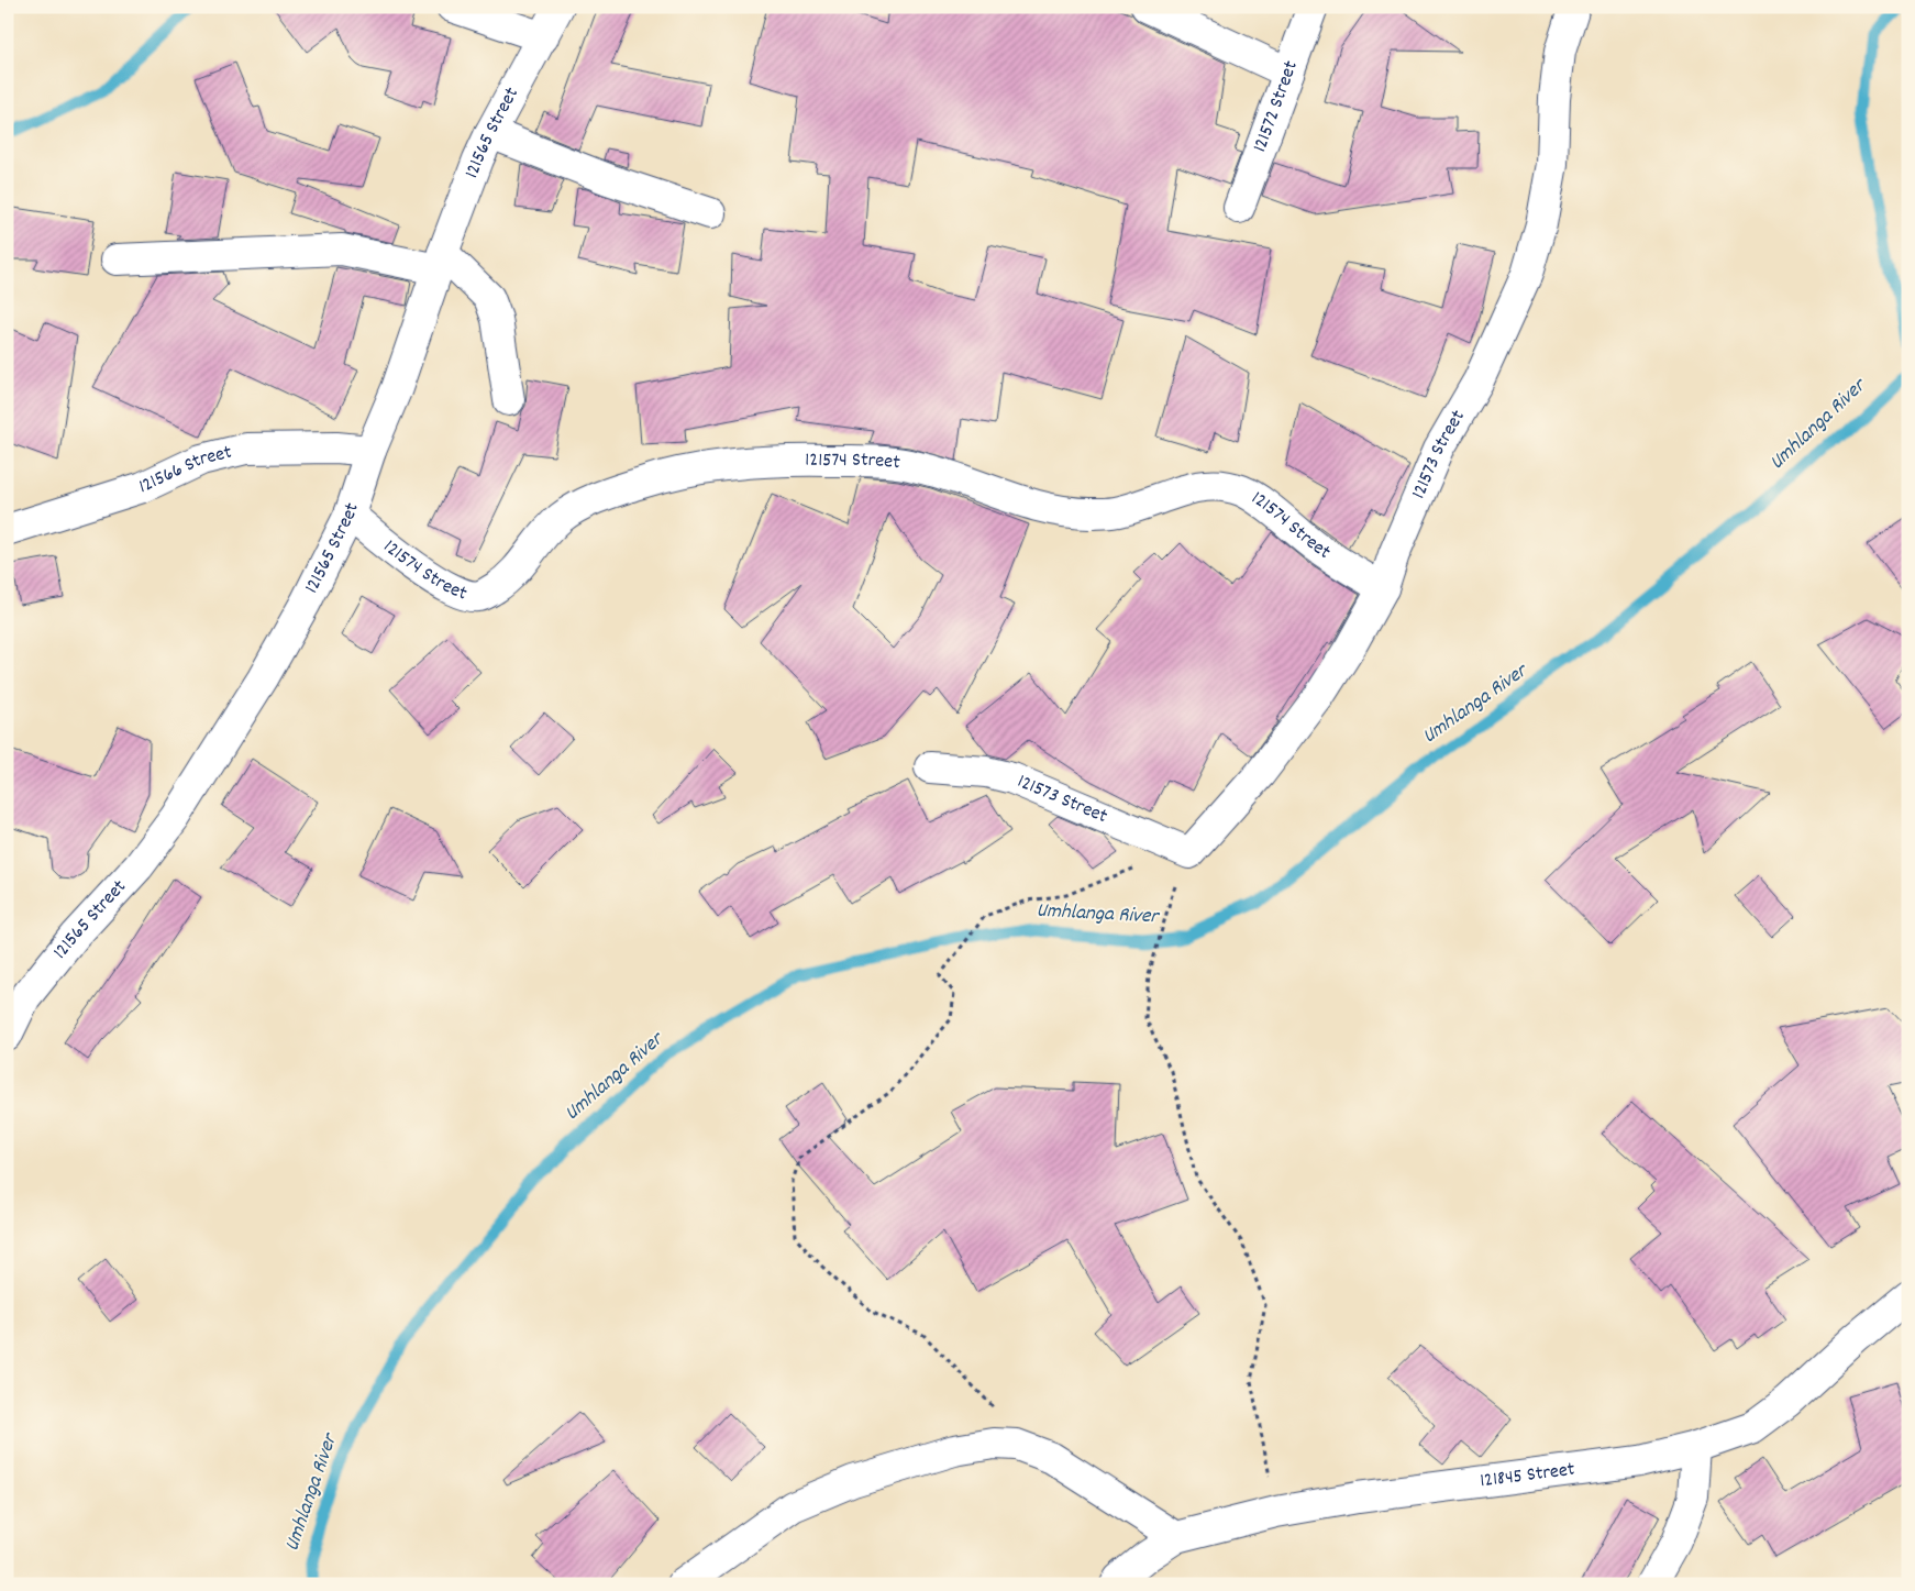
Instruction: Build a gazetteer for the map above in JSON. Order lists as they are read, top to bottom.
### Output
{
  "streets": {
    "street": [
      "121572 Street",
      "121565 Street",
      "121573 Street",
      "121574 Street",
      "121566 Street",
      "121845 Street"
    ]
  },
  "crossings": [
    ["121565 Street", "121574 Street"],
    ["121565 Street", "121566 Street"],
    ["121573 Street", "121574 Street"]
  ],
  "water": ["Umhlanga River"]
}
